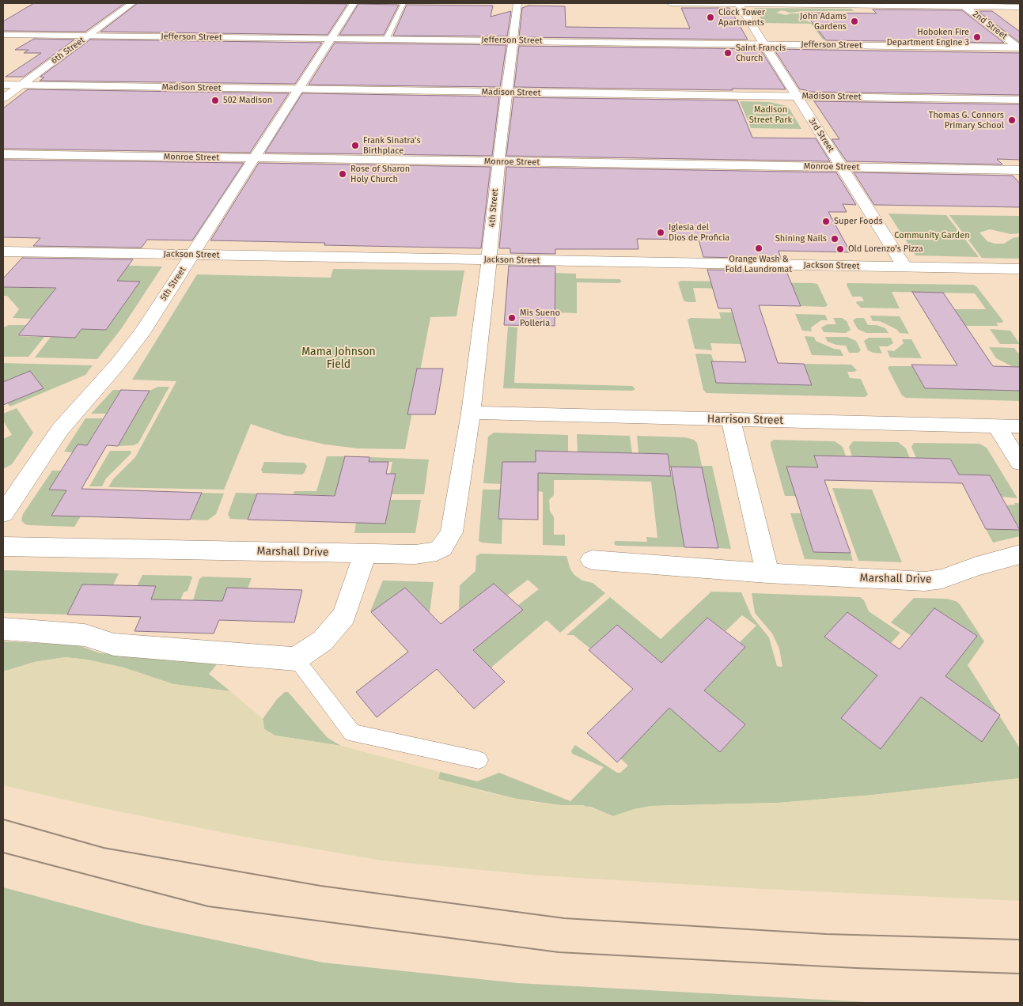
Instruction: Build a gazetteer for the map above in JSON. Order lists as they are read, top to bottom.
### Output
{
  "streets": {
    "street": [
      "2nd Street",
      "Jefferson Street",
      "6th Street",
      "Madison Street",
      "3rd Street",
      "Monroe Street",
      "4th Street",
      "Jackson Street",
      "5th Street",
      "Harrison Street",
      "Marshall Drive"
    ]
  },
  "crossings": [
    ["2nd Street", "Jefferson Street"],
    ["Jefferson Street", "6th Street"],
    ["Jefferson Street", "3rd Street"],
    ["Jefferson Street", "4th Street"],
    ["Jefferson Street", "5th Street"],
    ["6th Street", "Madison Street"],
    ["Madison Street", "3rd Street"],
    ["Madison Street", "4th Street"],
    ["Madison Street", "5th Street"],
    ["3rd Street", "Monroe Street"],
    ["3rd Street", "Jackson Street"],
    ["Monroe Street", "4th Street"],
    ["Monroe Street", "5th Street"],
    ["4th Street", "Jackson Street"],
    ["4th Street", "Harrison Street"],
    ["4th Street", "Marshall Drive"],
    ["Jackson Street", "5th Street"],
    ["Harrison Street", "Marshall Drive"]
  ],
  "parks": ["Madison Street Park", "Community Garden", "Mama Johnson Field"],
  "places": [
    "Clock Tower Apartments",
    "John Adams Gardens",
    "Hoboken Fire Department Engine 3",
    "Saint Francis Church",
    "502 Madison",
    "Thomas G. Connors Primary School",
    "Frank Sinatra's Birthplace",
    "Rose of Sharon Holy Church",
    "Super Foods",
    "Iglesia del Dios de Proficia",
    "Shining Nails",
    "Orange Wash & Fold Laundromat",
    "Old Lorenzo’s Pizza",
    "Mis Sueno Polleria"
  ]
}
